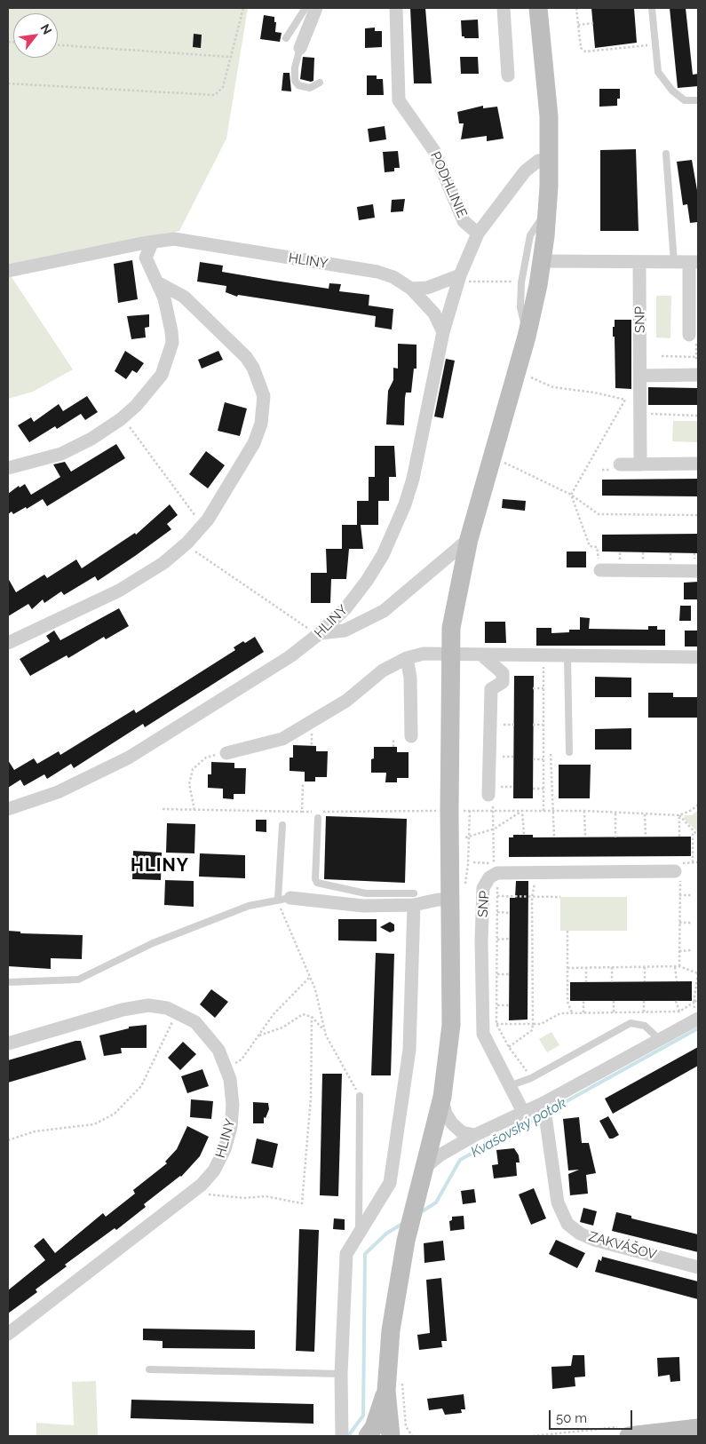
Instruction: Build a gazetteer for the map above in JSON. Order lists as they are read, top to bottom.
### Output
{
  "streets": {
    "street": [
      "PODHLINIE",
      "HLINY",
      "SNP",
      "ZAKVÁŠOV"
    ]
  },
  "crossings": [
    ["PODHLINIE", "HLINY"]
  ],
  "districts": ["HLINY"],
  "water": ["Kvašovský potok"],
  "scale_bar": "50 m",
  "north": "top right"
}
